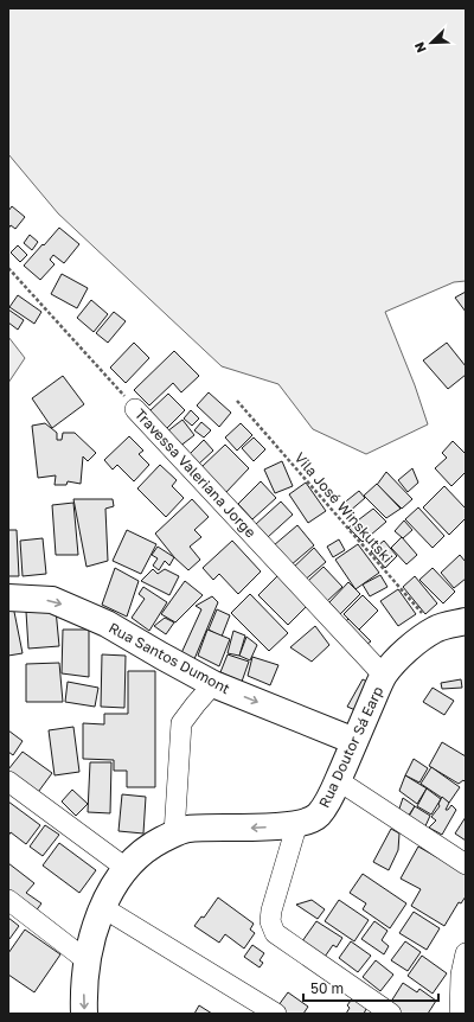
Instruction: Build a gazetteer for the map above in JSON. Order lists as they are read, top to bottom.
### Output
{
  "streets": {
    "main road": ["Rua Santos Dumont", "Rua Doutor Sá Earp"],
    "street": ["Travessa Valeriana Jorge"],
    "path": ["Vila José Winskutski"]
  },
  "crossings": [
    ["Travessa Valeriana Jorge", "Rua Doutor Sá Earp"],
    ["Vila José Winskutski", "Rua Doutor Sá Earp"],
    ["Rua Santos Dumont", "Rua Doutor Sá Earp"]
  ],
  "one_way": ["Rua Santos Dumont"],
  "scale_bar": "50 m",
  "north": "bottom left"
}
